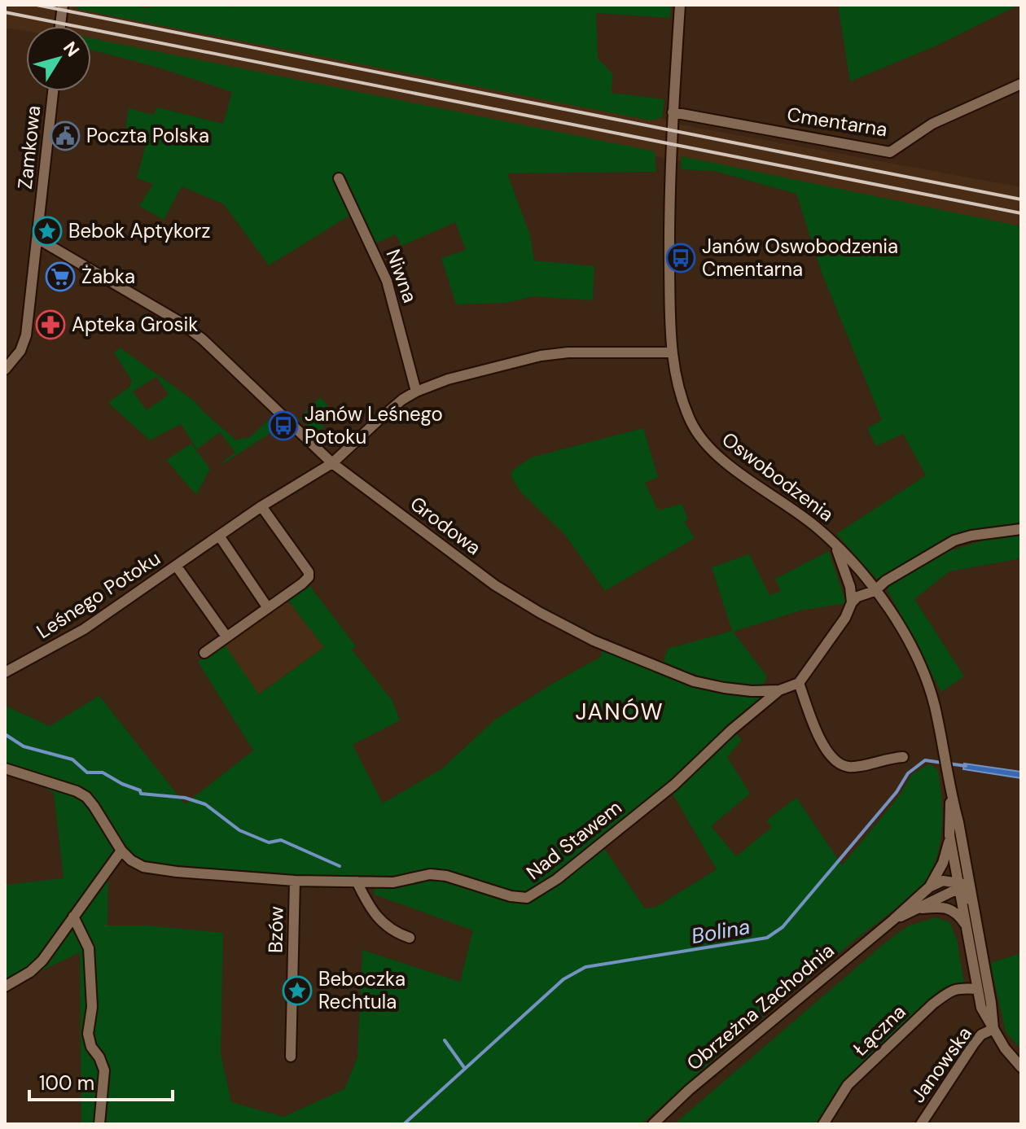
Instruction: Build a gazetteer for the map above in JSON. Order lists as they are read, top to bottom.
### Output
{
  "streets": {
    "street": [
      "Cmentarna",
      "Zamkowa",
      "Niwna",
      "Oswobodzenia",
      "Grodowa",
      "Leśnego Potoku",
      "Nad Stawem",
      "Bzów",
      "Obrzeżna Zachodnia",
      "Łączna",
      "Janowska"
    ]
  },
  "crossings": [
    ["Cmentarna", "Oswobodzenia"],
    ["Zamkowa", "Grodowa"],
    ["Niwna", "Leśnego Potoku"],
    ["Oswobodzenia", "Leśnego Potoku"],
    ["Oswobodzenia", "Obrzeżna Zachodnia"],
    ["Oswobodzenia", "Łączna"],
    ["Oswobodzenia", "Janowska"],
    ["Grodowa", "Leśnego Potoku"],
    ["Grodowa", "Nad Stawem"],
    ["Nad Stawem", "Bzów"]
  ],
  "districts": ["JANÓW"],
  "water": ["Bolina"],
  "places": {
    "public building": ["Poczta Polska"],
    "place": ["Bebok Aptykorz", "Beboczka Rechtula"],
    "bus stop": ["Janów Oswobodzenia Cmentarna", "Janów Leśnego Potoku"],
    "supermarket": ["Żabka"],
    "pharmacy": ["Apteka Grosik"]
  },
  "scale_bar": "100 m",
  "north": "top right"
}
